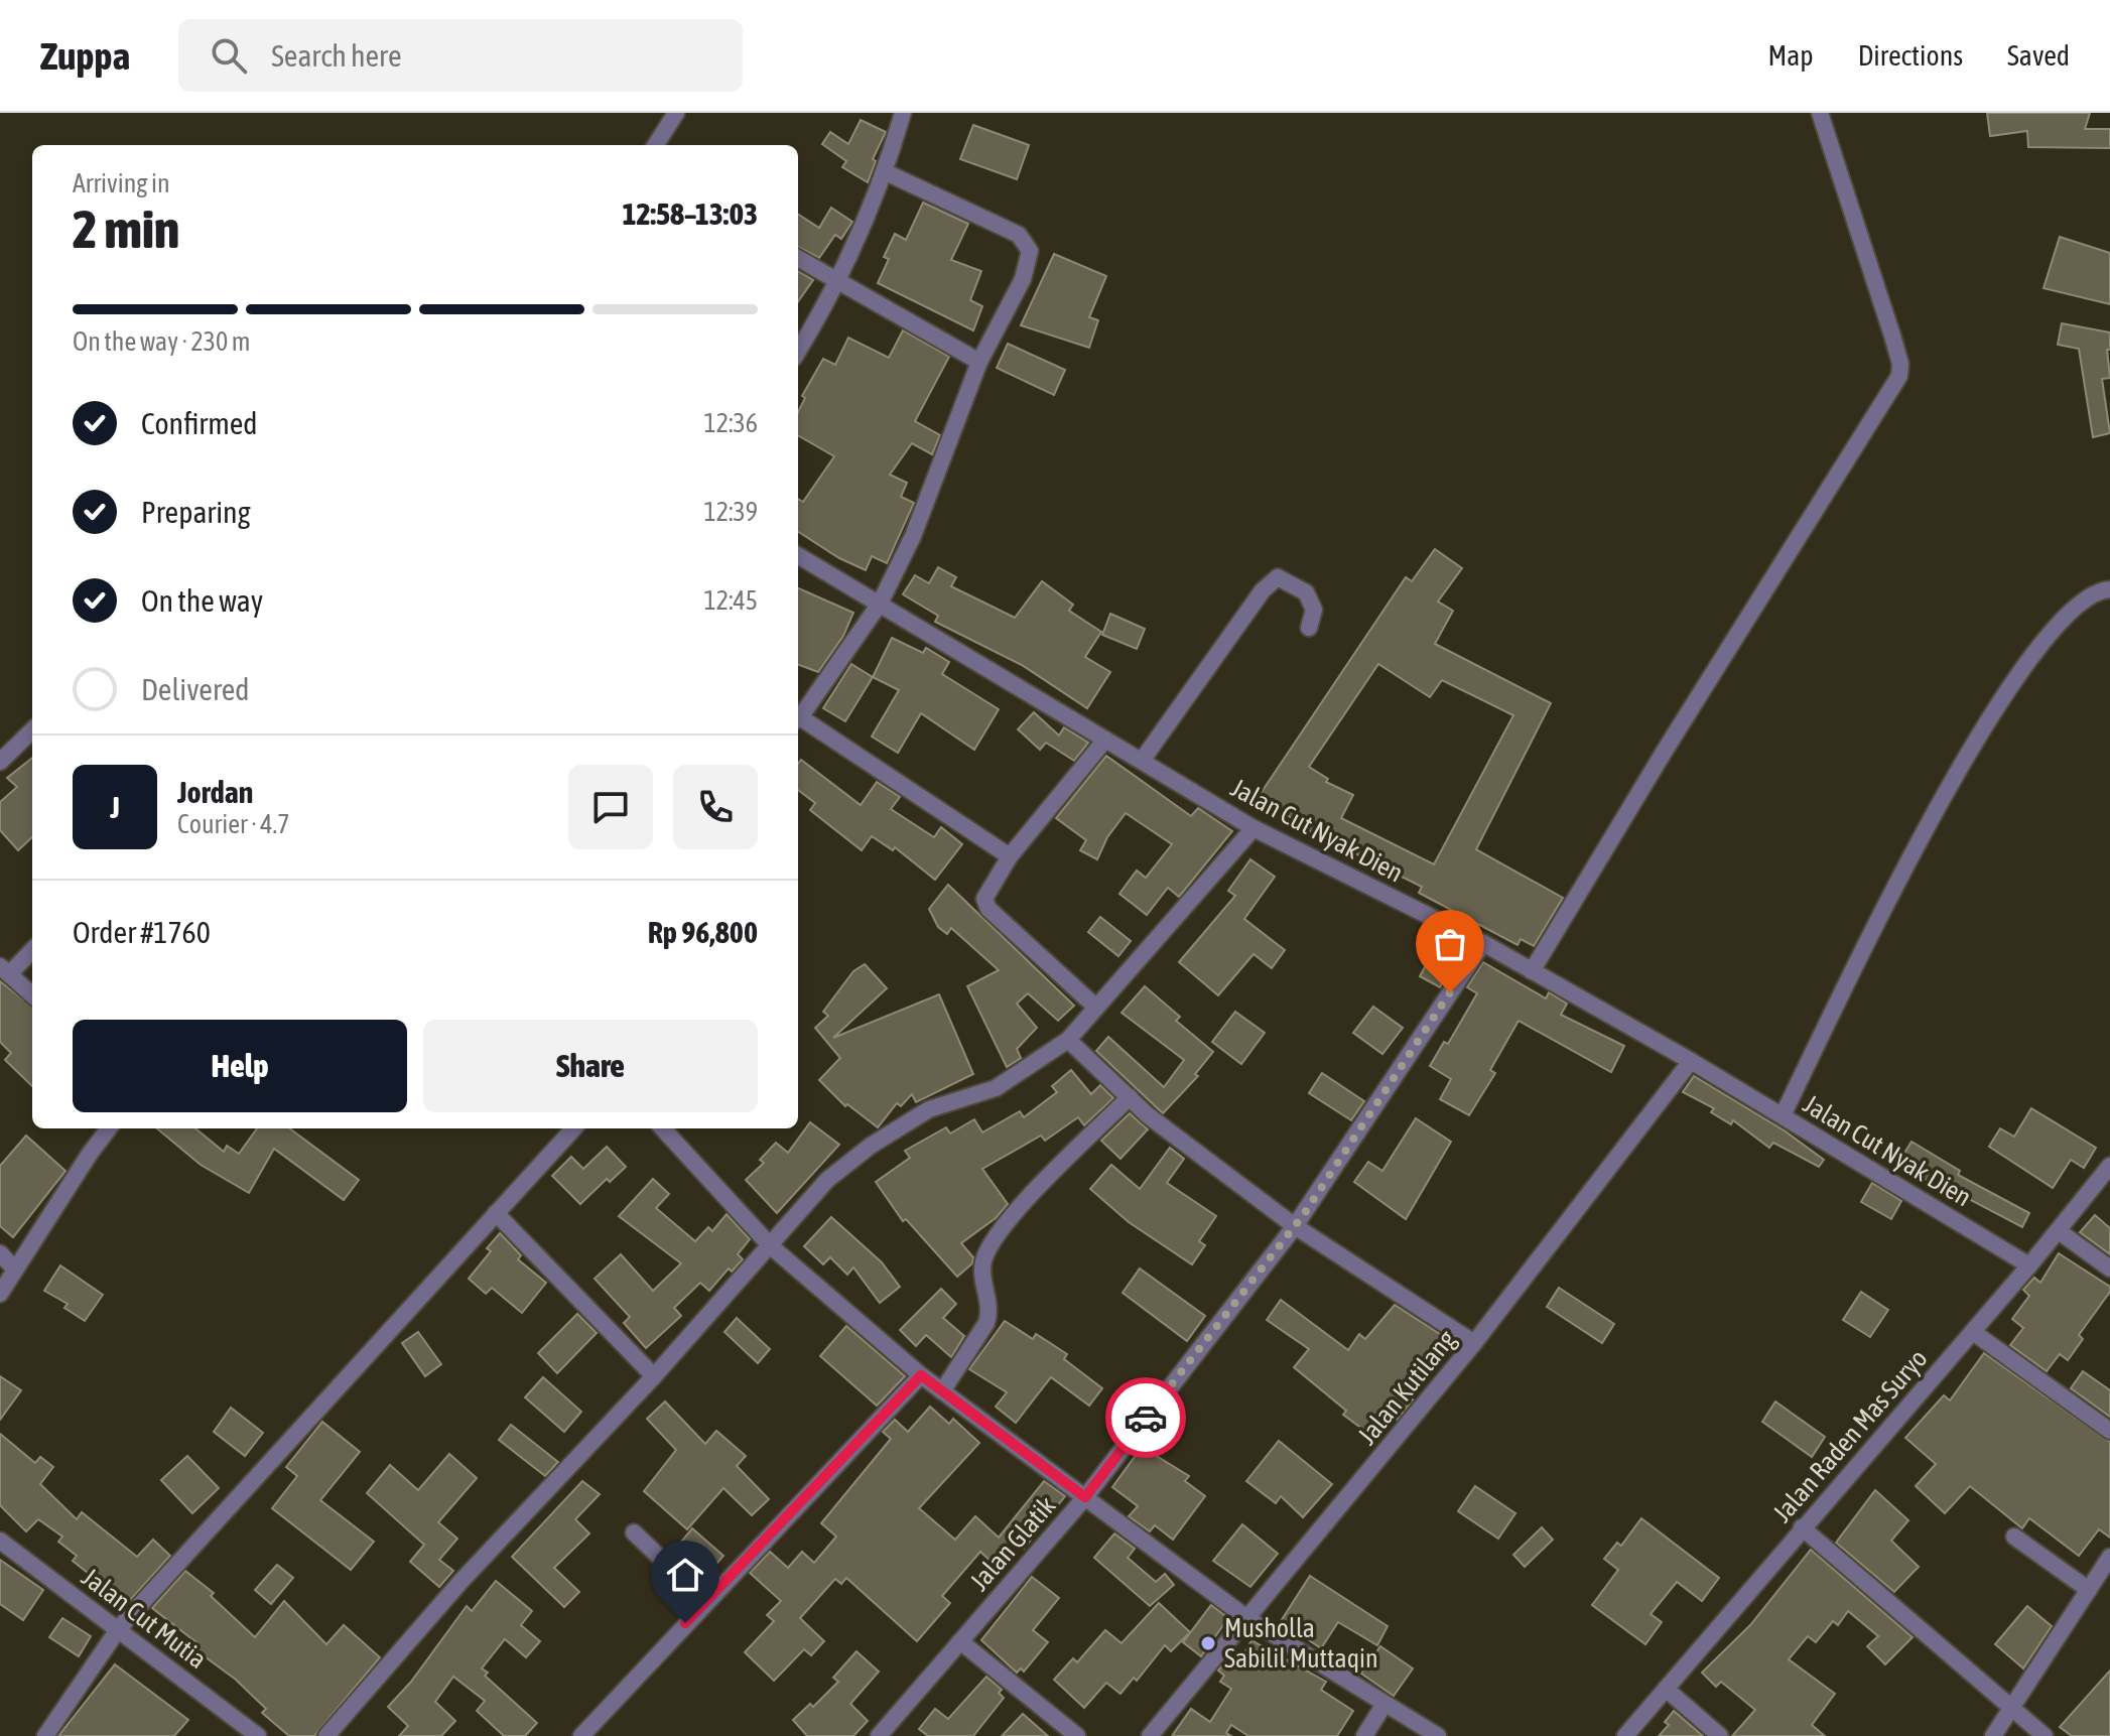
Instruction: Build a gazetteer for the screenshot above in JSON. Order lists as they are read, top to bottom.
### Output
{
  "streets": {
    "street": [
      "Jalan Cut Nyak Dien",
      "Jalan Kutilang",
      "Jalan Raden Mas Suryo",
      "Jalan Glatik",
      "Jalan Cut Mutia"
    ]
  },
  "crossings": [
    ["Jalan Cut Nyak Dien", "Jalan Kutilang"],
    ["Jalan Cut Nyak Dien", "Jalan Raden Mas Suryo"],
    ["Jalan Cut Nyak Dien", "Jalan Glatik"]
  ],
  "places": ["Musholla Sabilil Muttaqin"],
  "page": {
    "header": "Zuppa",
    "search": "Search here",
    "nav": ["Map", "Directions", "Saved"],
    "heading": ["2 min", "Arriving in", "12:58–13:03"],
    "panel": [
      "Jordan",
      "Courier · 4.7",
      "Order #1760",
      "Rp 96,800"
    ],
    "bar": "On the way · 230 m",
    "list": [
      ["Confirmed", "12:36"],
      ["Preparing", "12:39"],
      ["On the way", "12:45"],
      "Delivered"
    ],
    "round": "J",
    "buttons": ["Help", "Share"]
  }
}
